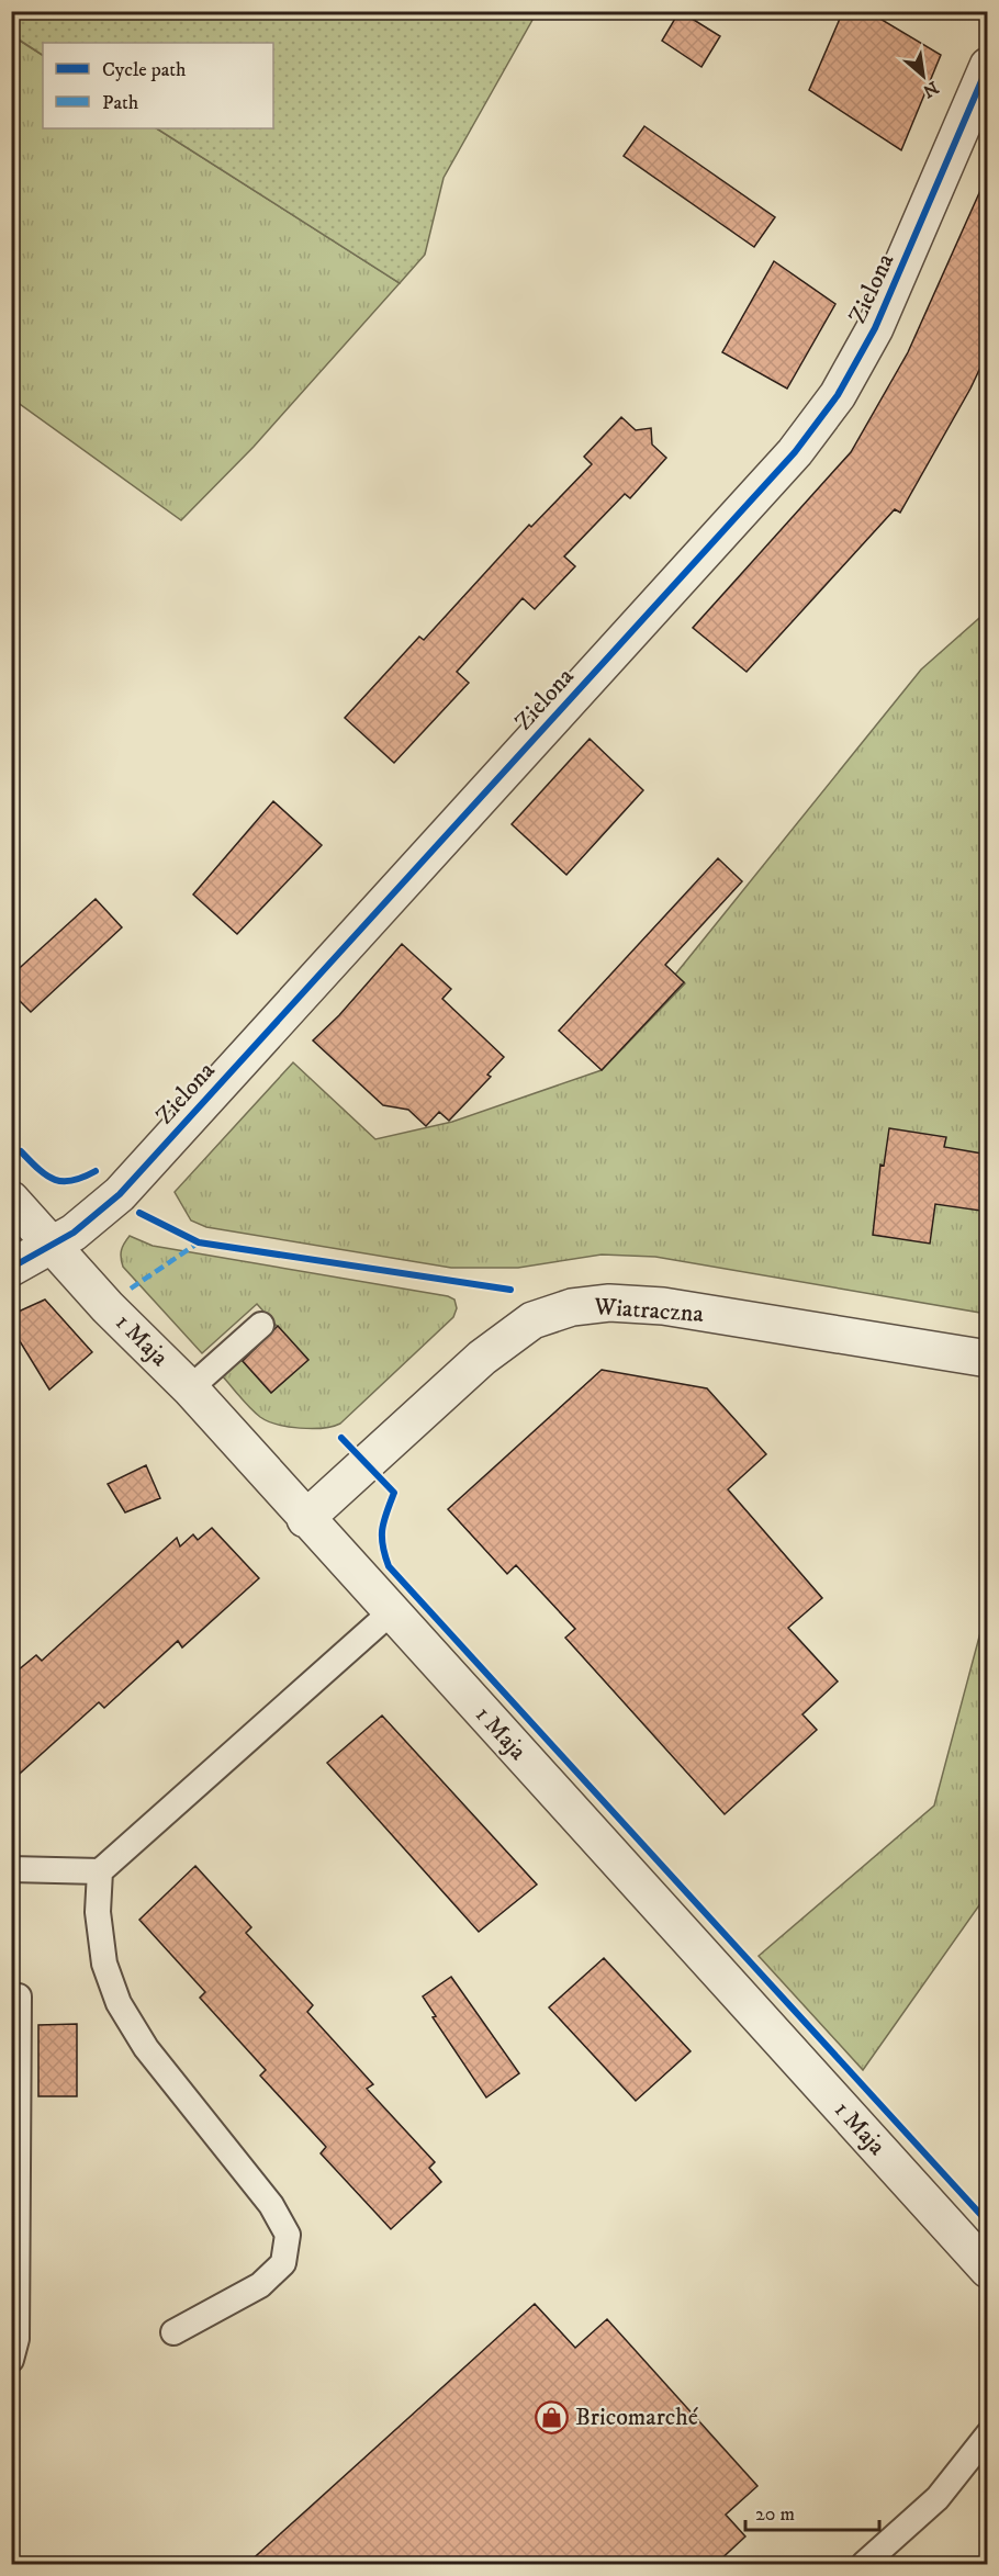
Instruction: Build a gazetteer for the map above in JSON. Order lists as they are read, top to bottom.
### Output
{
  "streets": {
    "street": ["Zielona", "Wiatraczna", "1 Maja"]
  },
  "crossings": [
    ["Zielona", "1 Maja"],
    ["Wiatraczna", "1 Maja"]
  ],
  "places": {
    "shop": ["Bricomarché"]
  },
  "legend": ["Cycle path", "Path"],
  "scale_bar": "20 m",
  "north": "bottom right"
}
